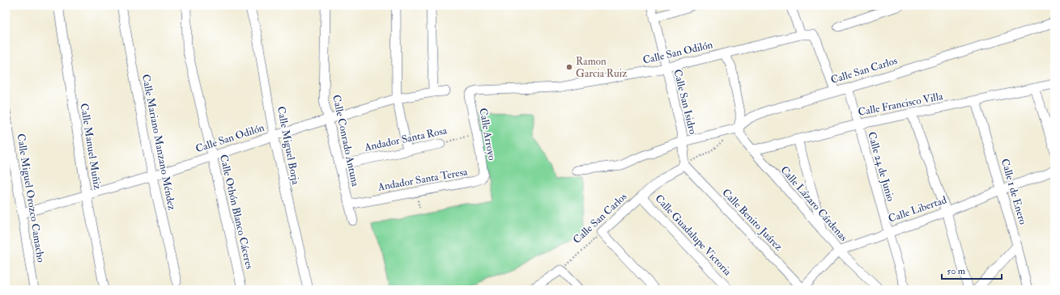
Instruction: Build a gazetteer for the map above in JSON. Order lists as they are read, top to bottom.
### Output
{
  "streets": {
    "street": [
      "Calle San Odilón",
      "Calle San Carlos",
      "Calle San Isidro",
      "Calle Francisco Villa",
      "Calle Arroyo",
      "Andador Santa Rosa",
      "Calle Conrado Antuna",
      "Calle Mariano Manzano Méndez",
      "Calle Miguel Borja",
      "Calle Manuel Muñiz",
      "Calle 24 de Junio",
      "Andador Santa Teresa",
      "Calle 1 de Enero",
      "Calle Miguel Orozco Camacho",
      "Calle Lázaro Cárdenas",
      "Calle Libertad",
      "Calle Othón Blanco Cáceres",
      "Calle Benito Juárez",
      "Calle Guadalupe Victoria"
    ]
  },
  "crossings": [
    ["Calle San Odilón", "Calle San Carlos"],
    ["Calle San Odilón", "Calle San Isidro"],
    ["Calle San Odilón", "Calle Arroyo"],
    ["Calle San Odilón", "Calle Conrado Antuna"],
    ["Calle San Odilón", "Calle Mariano Manzano Méndez"],
    ["Calle San Odilón", "Calle Miguel Borja"],
    ["Calle San Odilón", "Calle Manuel Muñiz"],
    ["Calle San Odilón", "Calle Miguel Orozco Camacho"],
    ["Calle San Odilón", "Calle Othón Blanco Cáceres"],
    ["Calle San Carlos", "Calle San Isidro"],
    ["Calle San Carlos", "Calle 24 de Junio"],
    ["Calle San Carlos", "Calle Lázaro Cárdenas"],
    ["Calle San Carlos", "Calle Benito Juárez"],
    ["Calle San Carlos", "Calle Guadalupe Victoria"],
    ["Calle San Isidro", "Calle Benito Juárez"],
    ["Calle Francisco Villa", "Calle 24 de Junio"],
    ["Calle Francisco Villa", "Calle 1 de Enero"],
    ["Calle Francisco Villa", "Calle Lázaro Cárdenas"],
    ["Calle Arroyo", "Andador Santa Rosa"],
    ["Calle Arroyo", "Andador Santa Teresa"],
    ["Andador Santa Rosa", "Calle Conrado Antuna"],
    ["Calle Conrado Antuna", "Andador Santa Teresa"],
    ["Calle 24 de Junio", "Calle Libertad"],
    ["Calle 1 de Enero", "Calle Libertad"],
    ["Calle Lázaro Cárdenas", "Calle Libertad"],
    ["Calle Libertad", "Calle Benito Juárez"]
  ],
  "places": ["Ramon Garcia Ruiz"],
  "scale_bar": "50 m"
}
